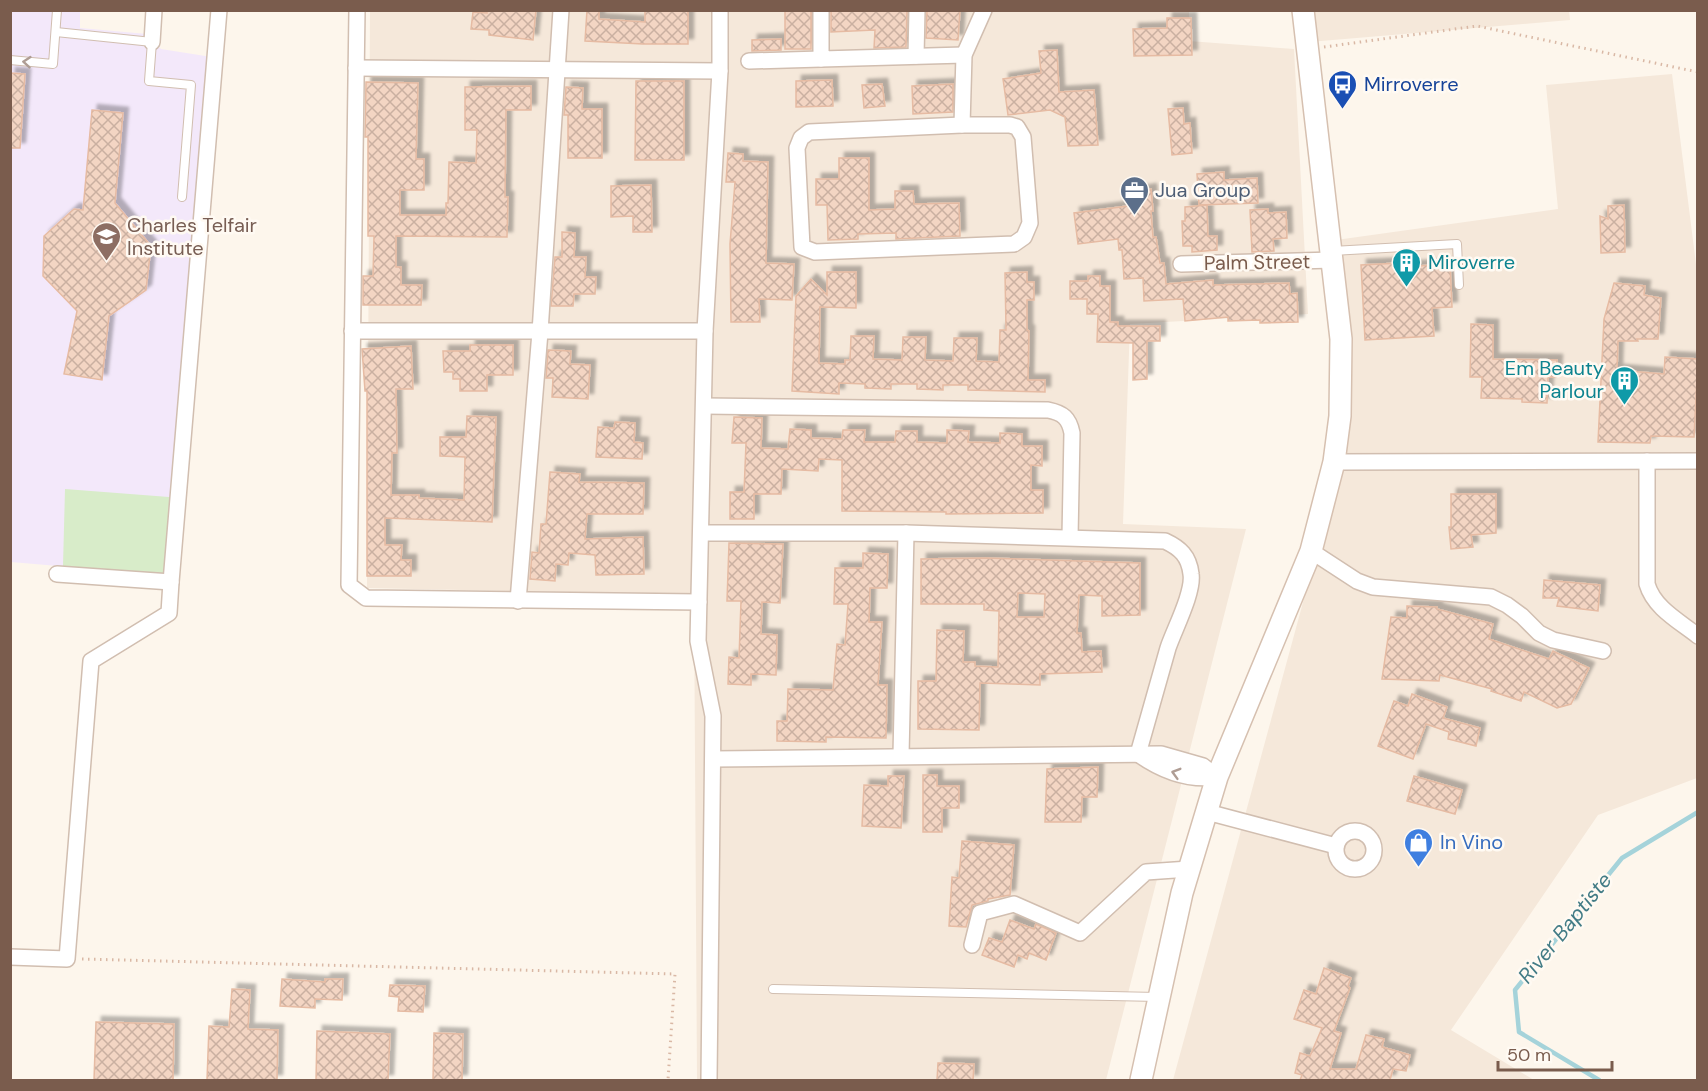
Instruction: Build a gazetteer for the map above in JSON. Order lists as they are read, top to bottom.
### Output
{
  "streets": {
    "street": ["Palm Street"]
  },
  "water": ["River Baptiste"],
  "places": {
    "bus stop": ["Mirroverre"],
    "office": ["Jua Group"],
    "school or university": ["Charles Telfair Institute"],
    "building": ["Miroverre", "Em Beauty Parlour"],
    "shop": ["In Vino"]
  },
  "scale_bar": "50 m"
}
